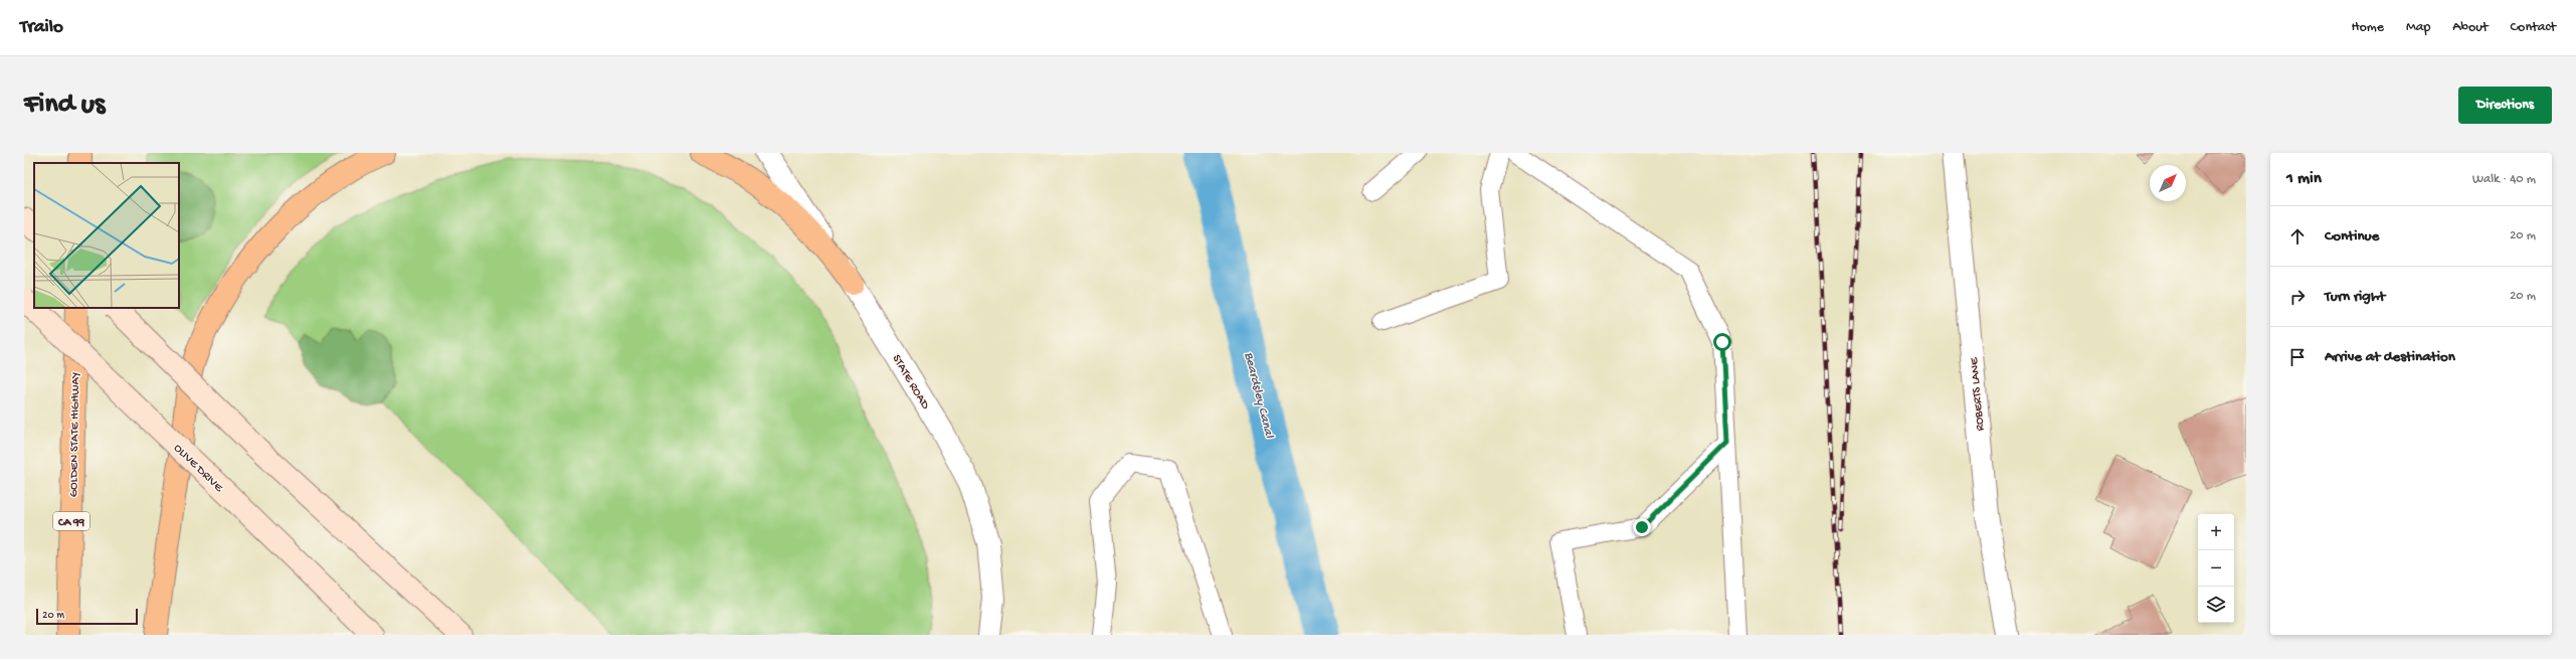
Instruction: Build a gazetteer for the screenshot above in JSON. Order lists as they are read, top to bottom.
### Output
{
  "streets": {
    "highway": ["GOLDEN STATE HIGHWAY", "CA 99"],
    "main road": ["OLIVE DRIVE"],
    "street": ["STATE ROAD", "ROBERTS LANE"]
  },
  "water": ["Beardsley Canal"],
  "scale_bar": "20 m",
  "north": "top right",
  "page": {
    "header": "Trailo",
    "nav": [
      "Home",
      "Map",
      "About",
      "Contact"
    ],
    "buttons": "Directions",
    "title": "Find us",
    "heading": ["1 min", "Walk · 40 m"],
    "list": [
      ["Continue", "20 m"],
      ["Turn right", "20 m"],
      "Arrive at destination"
    ],
    "map_buttons": ["+", "−"],
    "scale": "20 m"
  }
}
